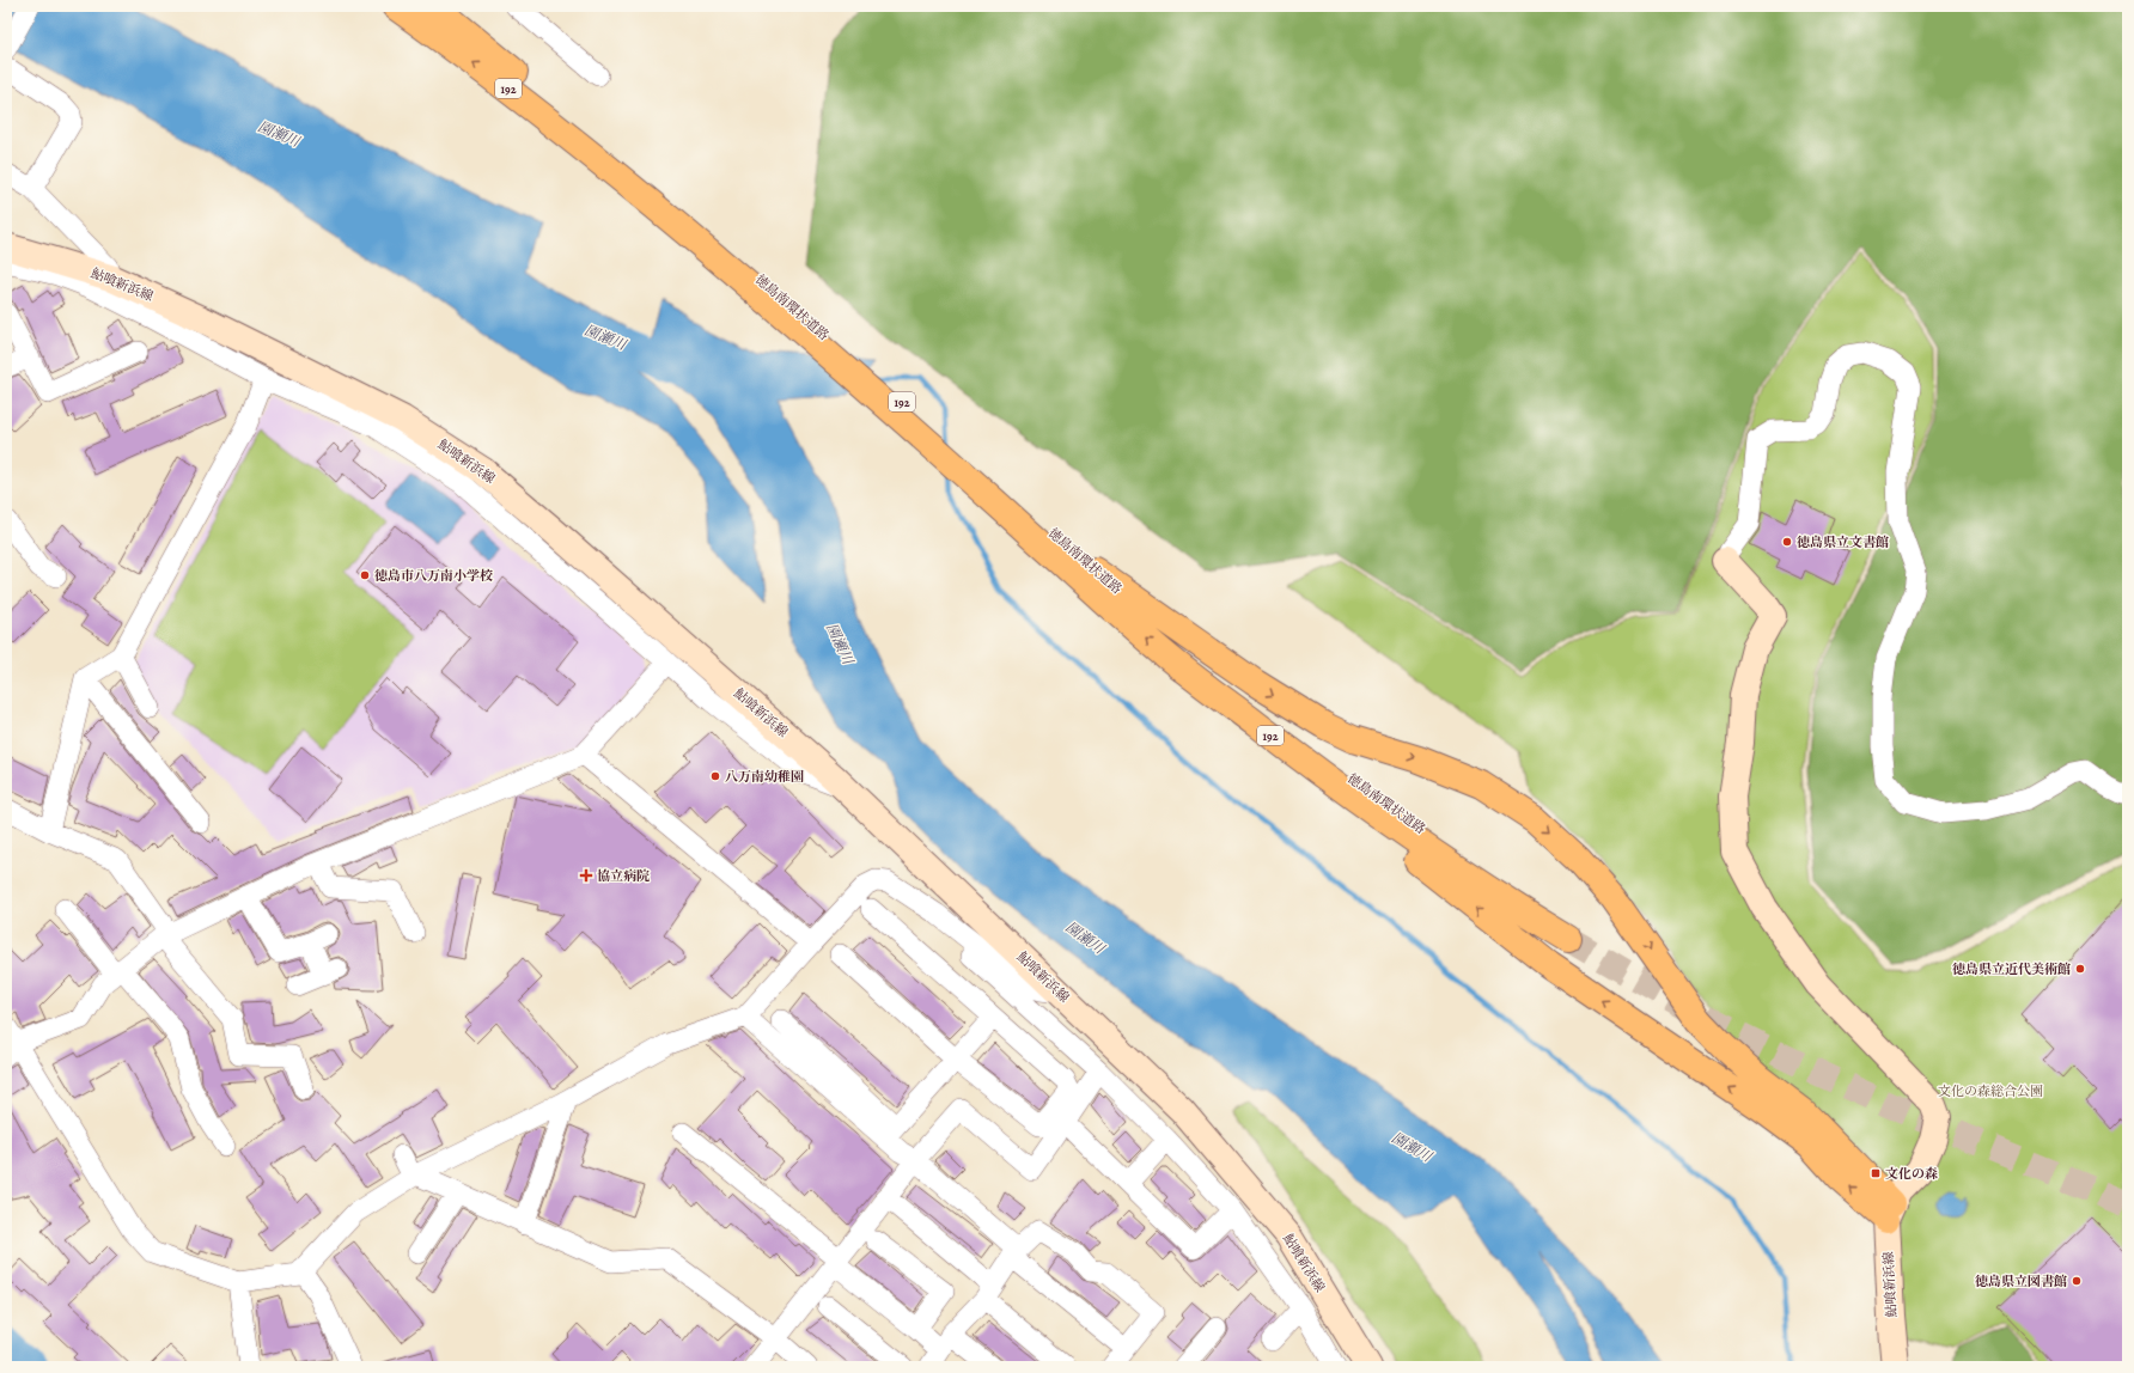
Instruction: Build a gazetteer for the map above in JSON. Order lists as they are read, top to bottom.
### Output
{
  "streets": {
    "highway": ["192", "徳島南環状道路"],
    "main road": ["鮎喰新浜線"]
  },
  "crossings": [
    ["192", "徳島南環状道路"]
  ],
  "water": ["園瀬川"],
  "parks": ["文化の森総合公園"],
  "places": {
    "other": [
      "徳島県立文書館",
      "徳島市八万南小学校",
      "八万南幼稚園",
      "徳島県立近代美術館",
      "徳島県立図書館"
    ],
    "health": ["協立病院"],
    "transit": ["文化の森"]
  }
}
